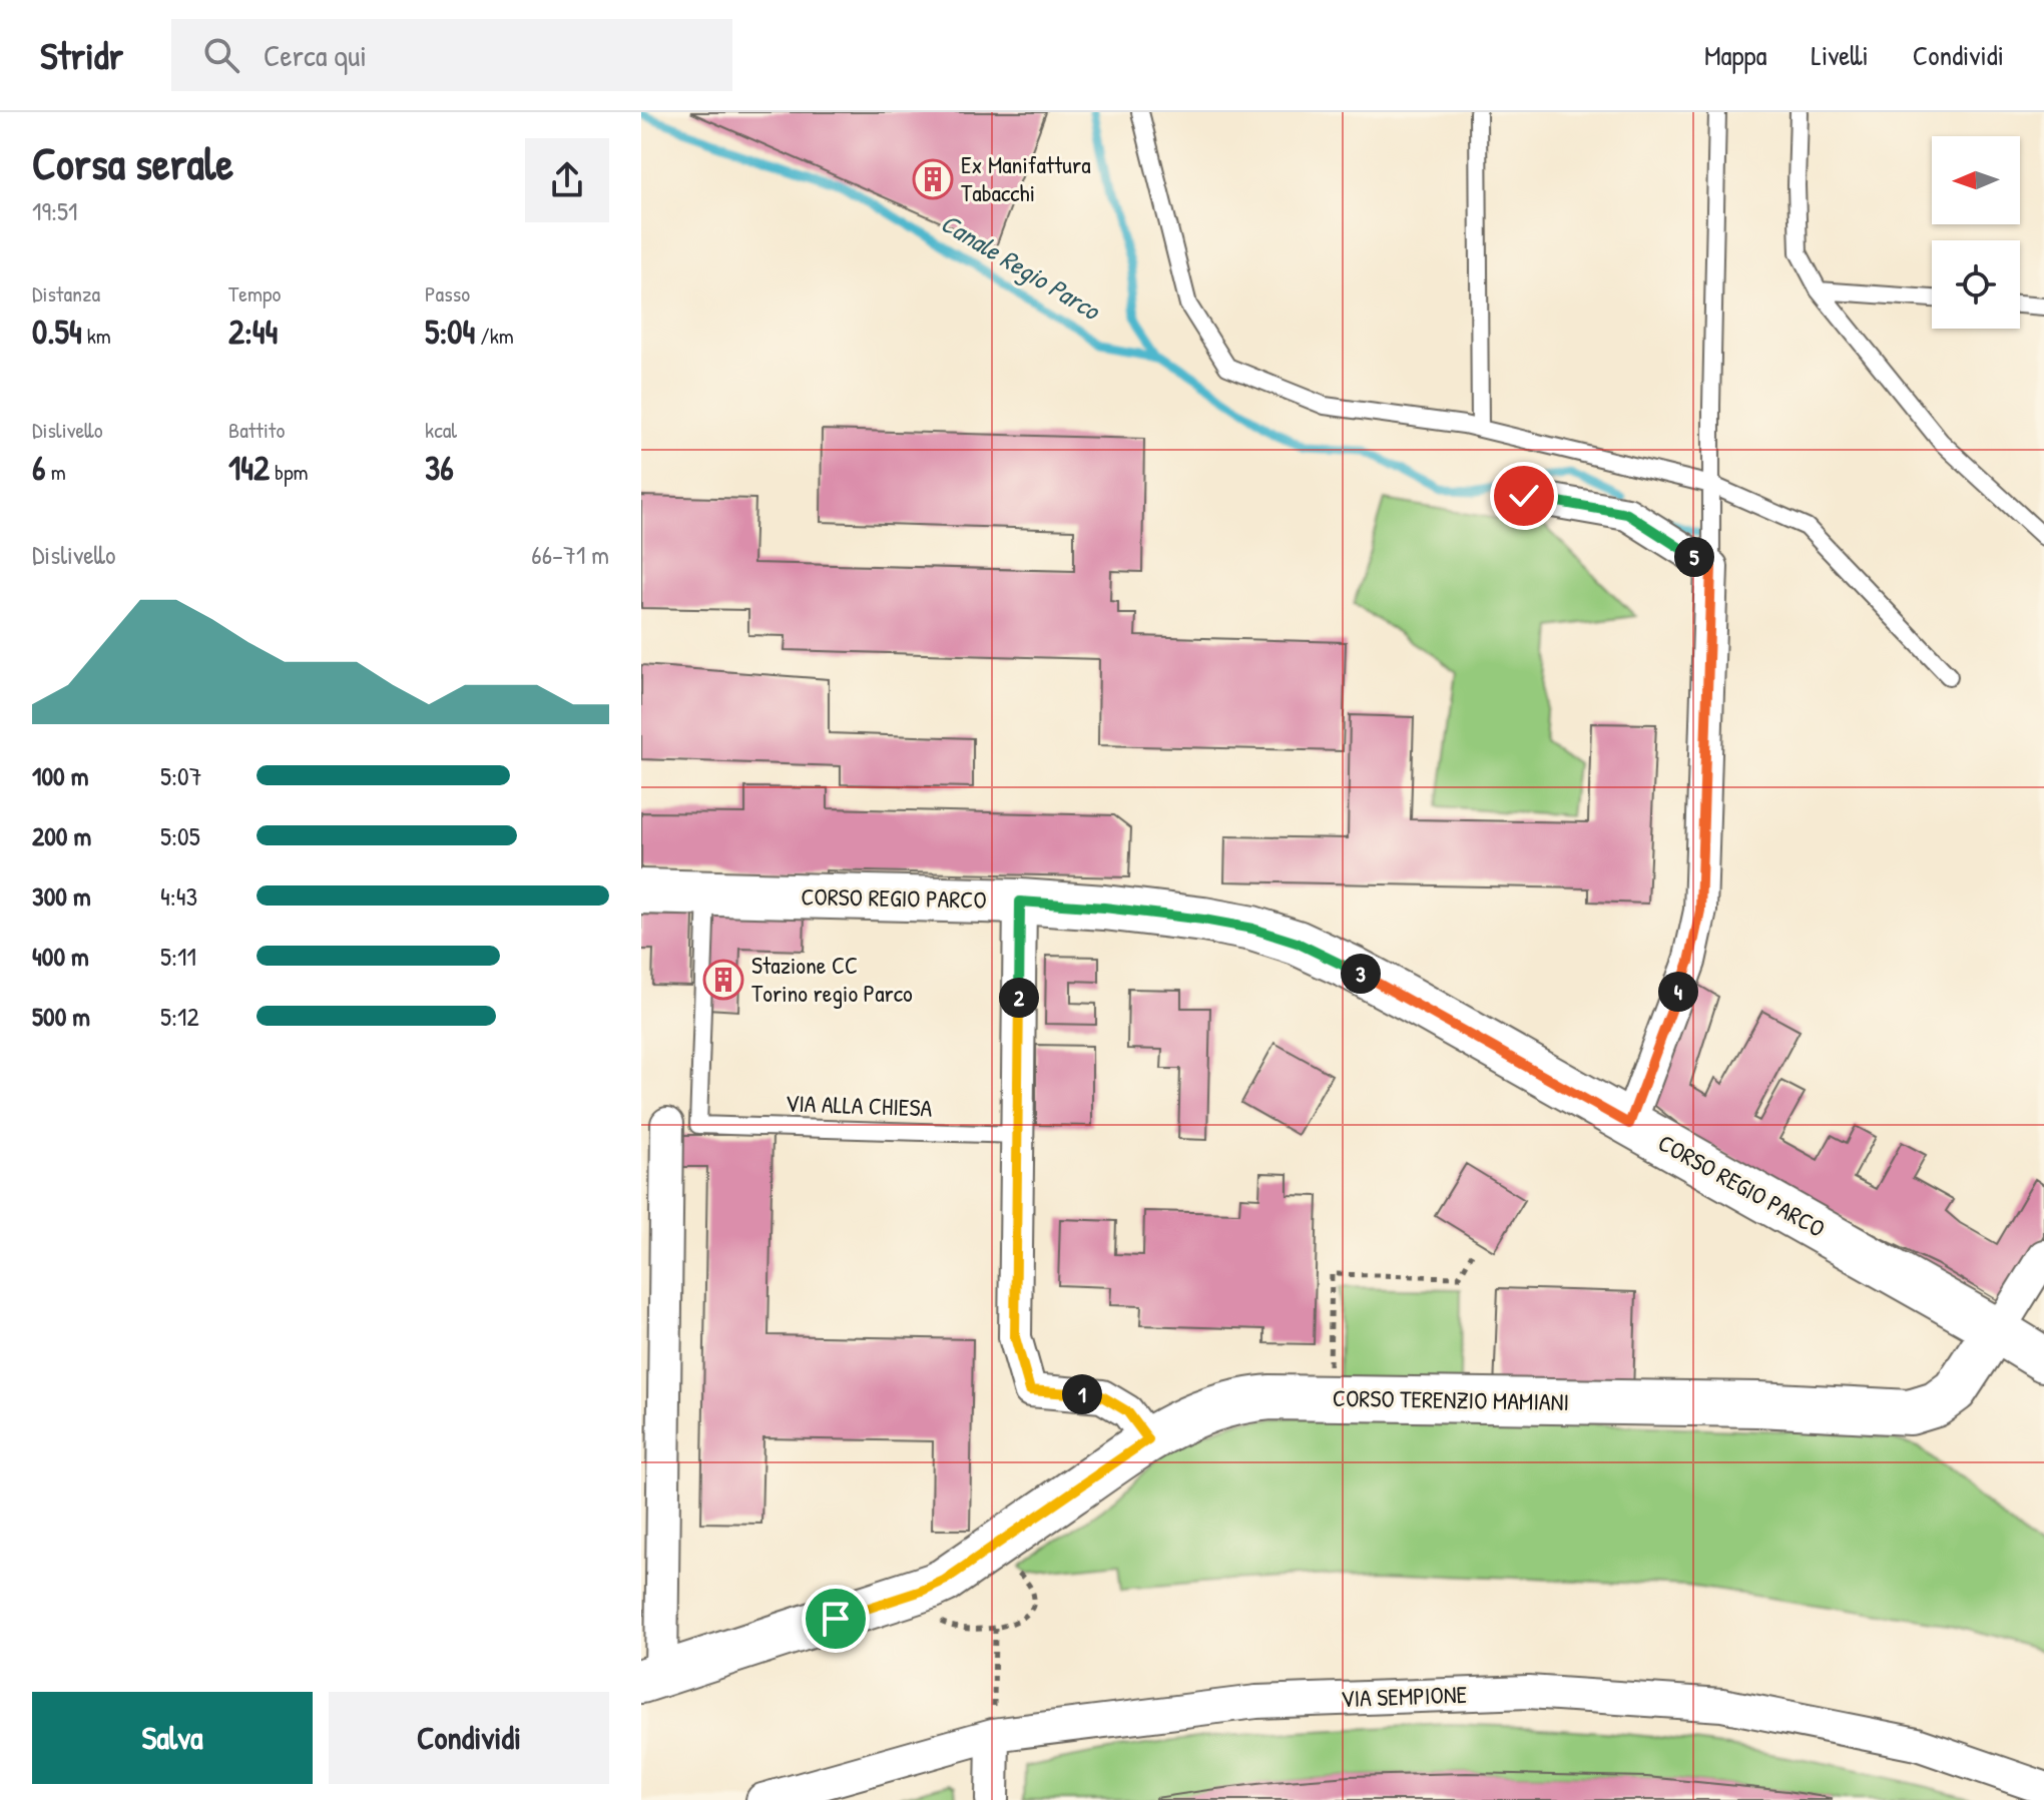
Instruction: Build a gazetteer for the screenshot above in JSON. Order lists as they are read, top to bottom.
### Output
{
  "streets": {
    "street": ["CORSO REGIO PARCO", "CORSO TERENZIO MAMIANI", "VIA SEMPIONE"],
    "lane": ["VIA ALLA CHIESA"]
  },
  "crossings": [
    ["CORSO REGIO PARCO", "CORSO TERENZIO MAMIANI"]
  ],
  "water": ["Canale Regio Parco"],
  "places": {
    "building": ["Ex Manifattura Tabacchi", "Stazione CC Torino regio Parco"]
  },
  "north": "left",
  "page": {
    "header": "Stridr",
    "search": "Cerca qui",
    "nav": ["Mappa", "Livelli", "Condividi"],
    "heading": ["Corsa serale", "19:51"],
    "stats": [
      ["Distanza", "0.54 km"],
      ["Tempo", "2:44"],
      ["Passo", "5:04 /km"],
      ["Dislivello", "6 m"],
      ["Battito", "142 bpm"],
      ["kcal", "36"]
    ],
    "chart": ["Dislivello", "66–71 m"],
    "pins": [
      "5",
      "3",
      "4",
      "2",
      "1"
    ],
    "list": [
      {
        "name": "100 m",
        "note": "5:07"
      },
      {
        "name": "200 m",
        "note": "5:05"
      },
      {
        "name": "300 m",
        "note": "4:43"
      },
      {
        "name": "400 m",
        "note": "5:11"
      },
      {
        "name": "500 m",
        "note": "5:12"
      }
    ],
    "buttons": ["Salva", "Condividi"]
  }
}
